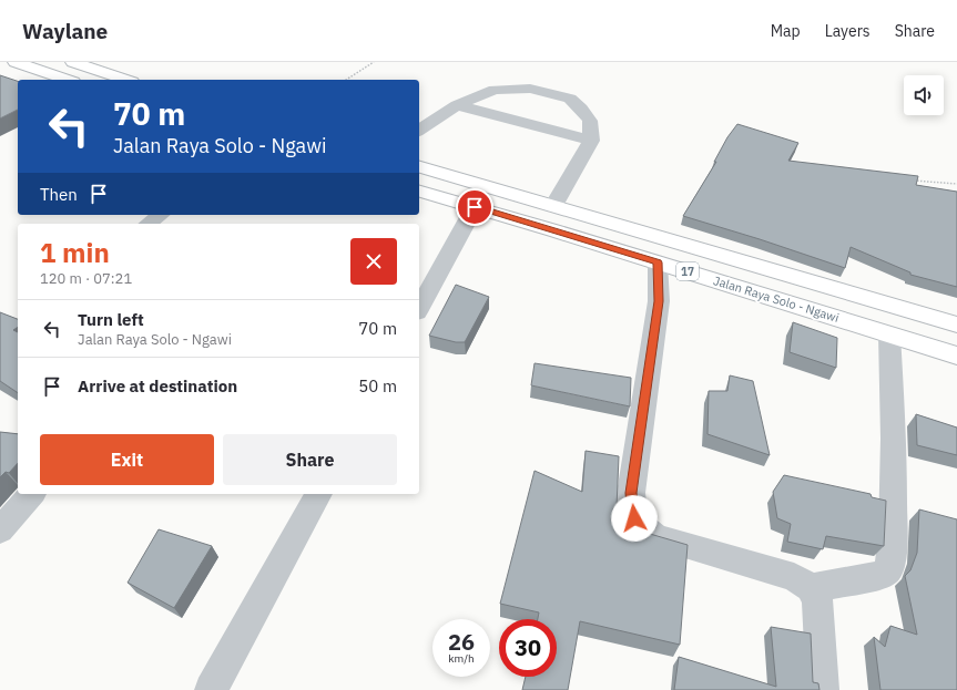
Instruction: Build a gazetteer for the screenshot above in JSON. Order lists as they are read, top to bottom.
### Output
{
  "streets": {
    "highway": ["17", "Jalan Raya Solo - Ngawi"]
  },
  "page": {
    "header": "Waylane",
    "nav": ["Map", "Layers", "Share"],
    "turn": ["70 m", "Jalan Raya Solo - Ngawi"],
    "then": "Then",
    "heading": ["1 min", "120 m · 07:21"],
    "list": [
      {
        "name": "Turn left",
        "note": "Jalan Raya Solo - Ngawi",
        "value": "70 m"
      },
      {
        "name": "Arrive at destination",
        "value": "50 m"
      }
    ],
    "buttons": ["Exit", "Share"],
    "speed": "26 km/h",
    "limit": "30"
  }
}
